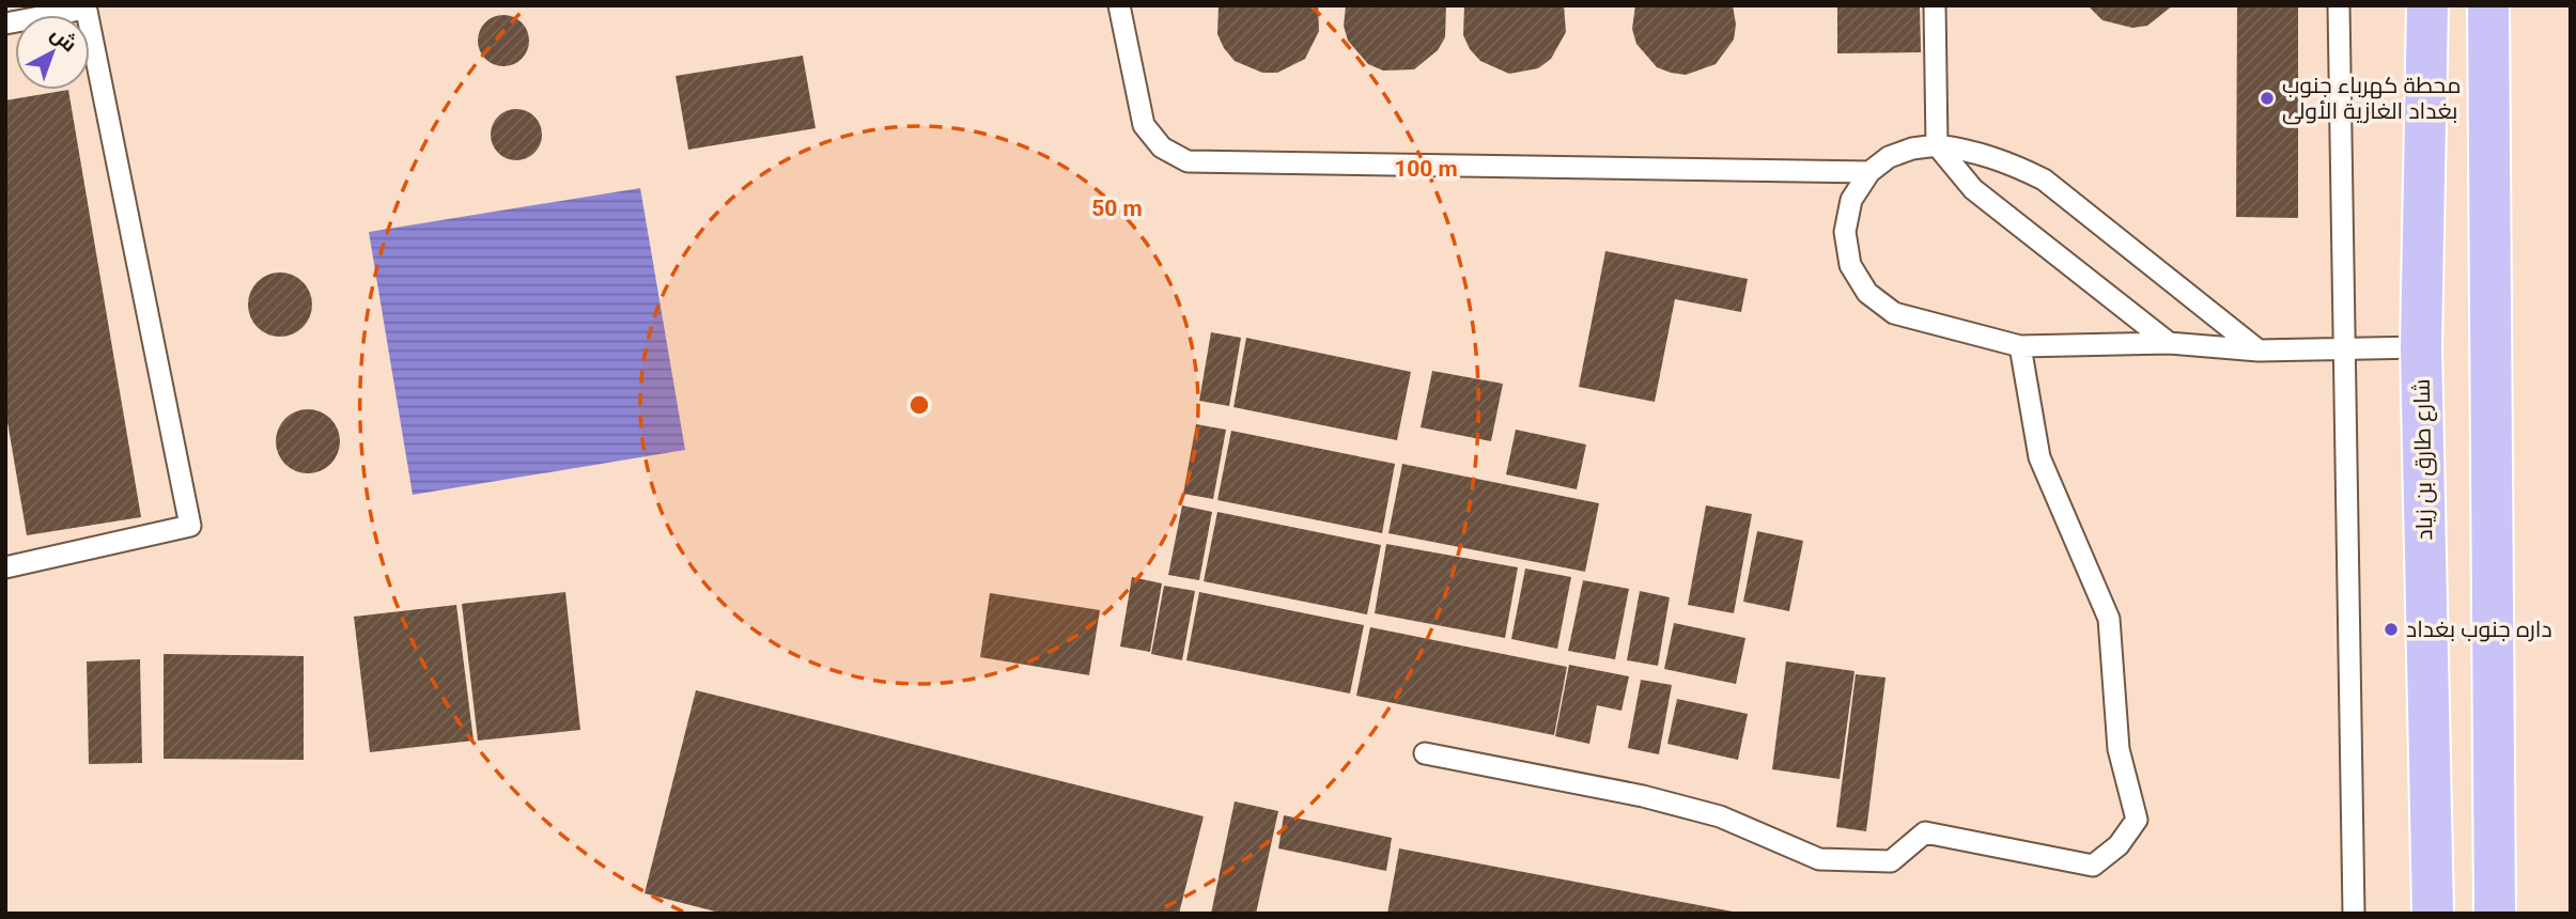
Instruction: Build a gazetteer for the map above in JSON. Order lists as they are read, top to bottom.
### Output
{
  "streets": {
    "main road": ["شارع طارق بن زياد"]
  },
  "places": ["محطة كهرباء جنوب بغداد الغازية الأولى", "داره جنوب بغداد"],
  "north": "top right",
  "rings": ["100 m", "50 m"]
}
